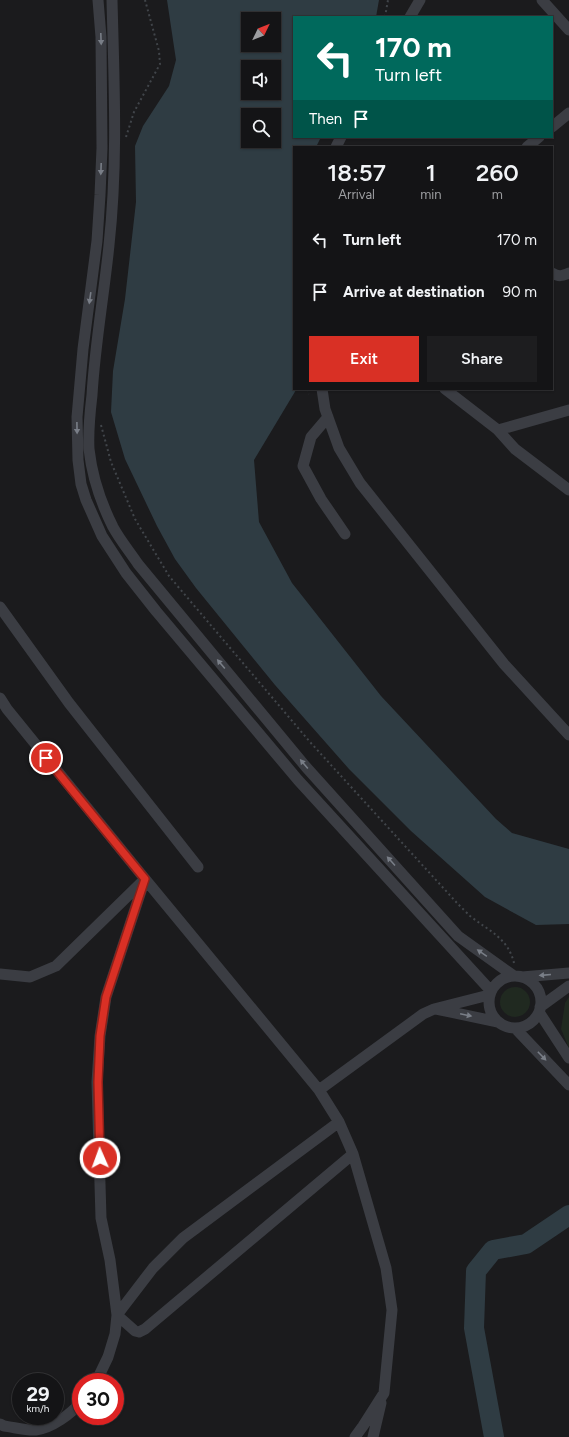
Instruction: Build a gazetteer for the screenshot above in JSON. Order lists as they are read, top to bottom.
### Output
{
  "north": "top right",
  "page": {
    "turn": ["170 m", "Turn left"],
    "then": "Then",
    "eta": [
      "18:57",
      "Arrival",
      "1",
      "min",
      "260",
      "m"
    ],
    "list": [
      {
        "name": "Turn left",
        "value": "170 m"
      },
      {
        "name": "Arrive at destination",
        "value": "90 m"
      }
    ],
    "buttons": ["Exit", "Share"],
    "speed": "29 km/h",
    "limit": "30"
  }
}
